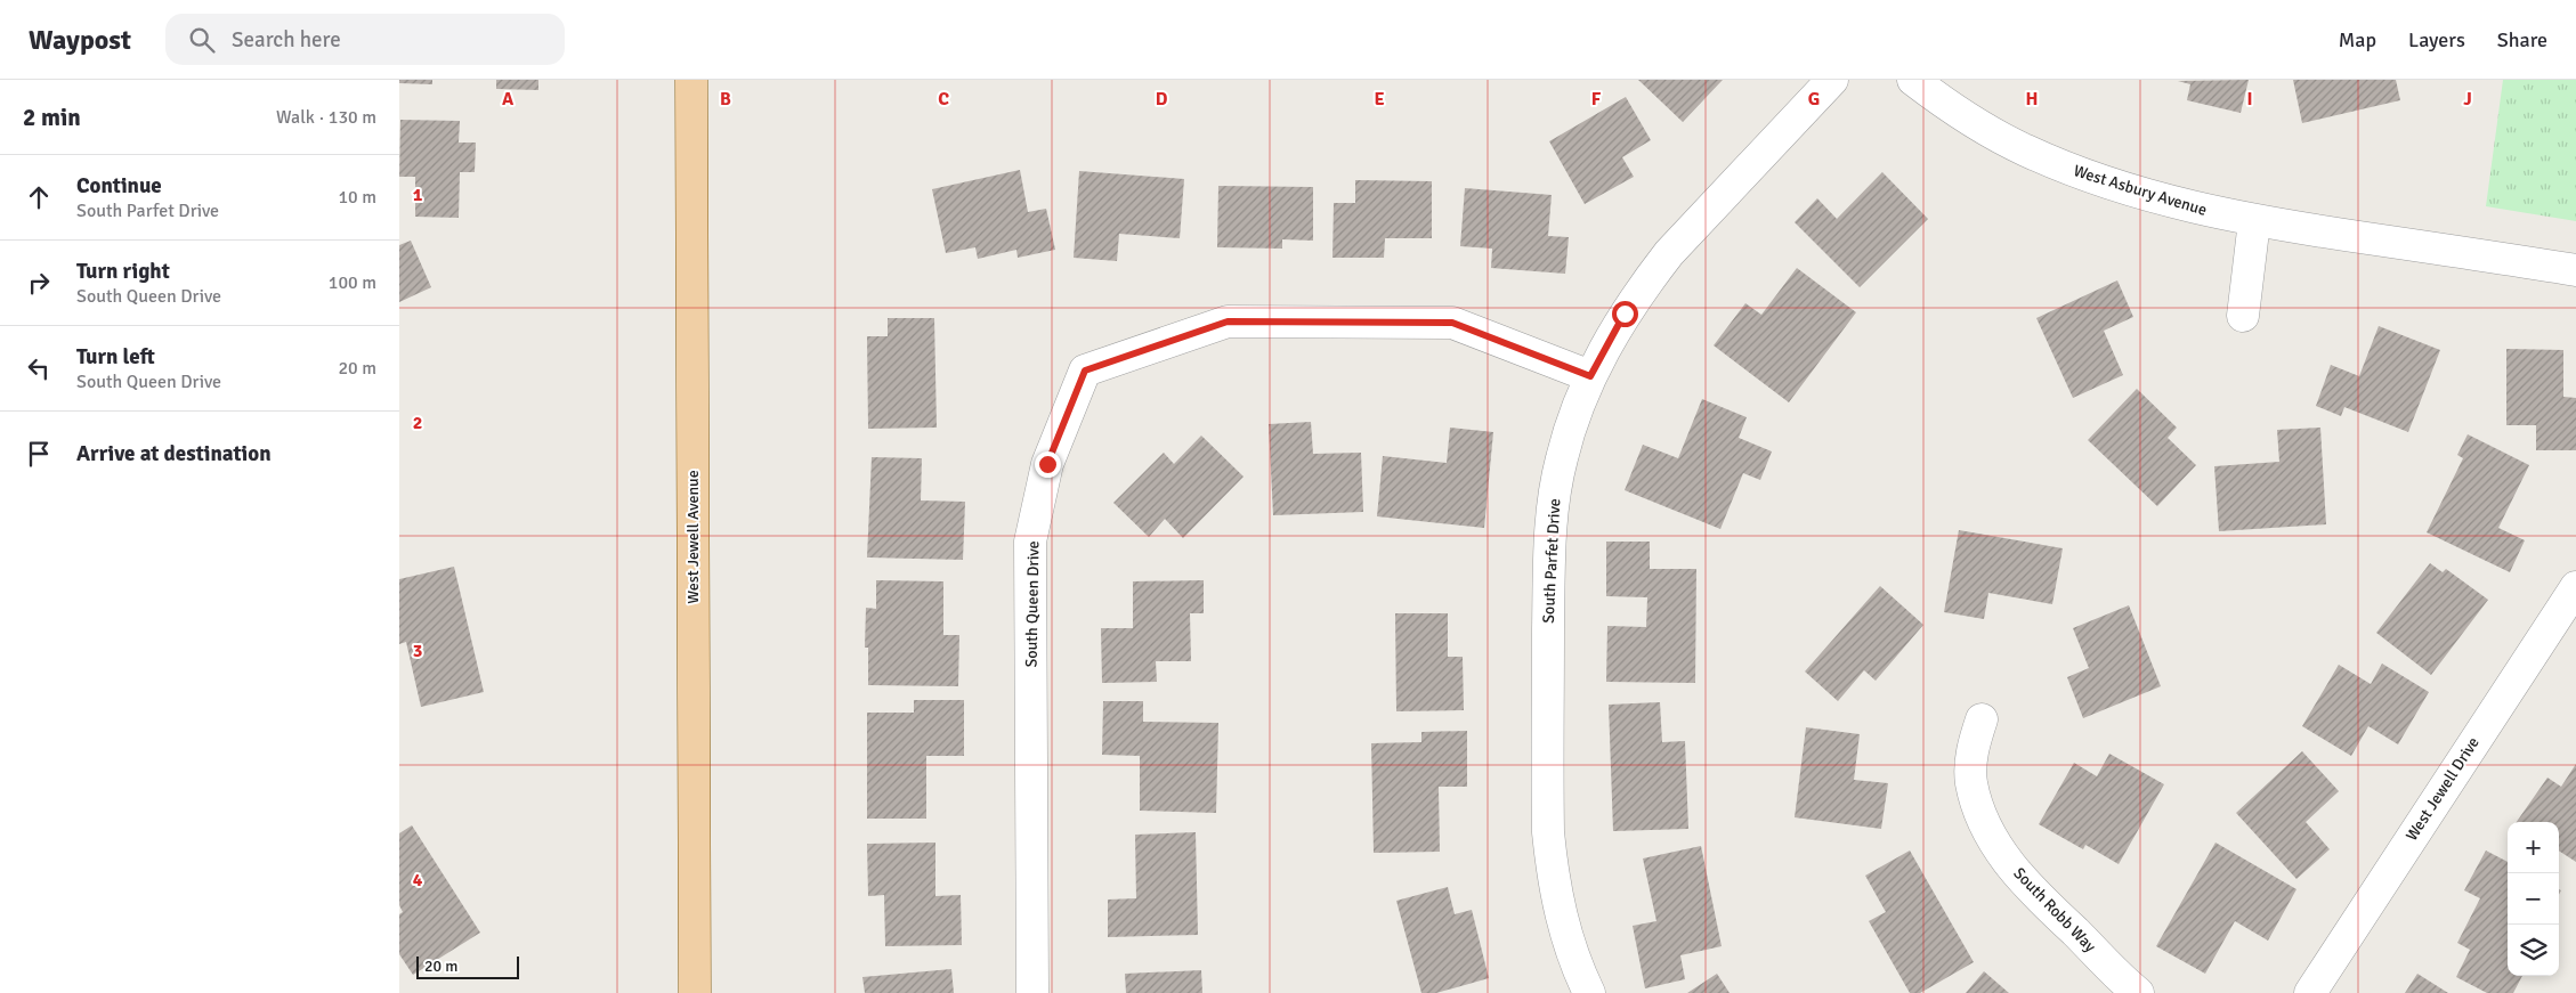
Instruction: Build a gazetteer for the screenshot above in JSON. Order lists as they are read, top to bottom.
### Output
{
  "streets": {
    "main road": ["West Jewell Avenue"],
    "street": [
      "West Asbury Avenue",
      "South Parfet Drive",
      "South Queen Drive",
      "West Jewell Drive",
      "South Robb Way"
    ]
  },
  "crossings": [
    ["South Parfet Drive", "South Queen Drive"]
  ],
  "scale_bar": "20 m",
  "page": {
    "header": "Waypost",
    "search": "Search here",
    "nav": ["Map", "Layers", "Share"],
    "heading": ["2 min", "Walk · 130 m"],
    "list": [
      ["Continue", "South Parfet Drive", "10 m"],
      ["Turn right", "South Queen Drive", "100 m"],
      ["Turn left", "South Queen Drive", "20 m"],
      "Arrive at destination"
    ],
    "map_buttons": ["+", "−"],
    "scale": "20 m"
  },
  "grid": {
    "columns": [
      "A",
      "B",
      "C",
      "D",
      "E",
      "F",
      "G",
      "H",
      "I",
      "J"
    ],
    "rows": [
      "1",
      "2",
      "3",
      "4"
    ]
  }
}
